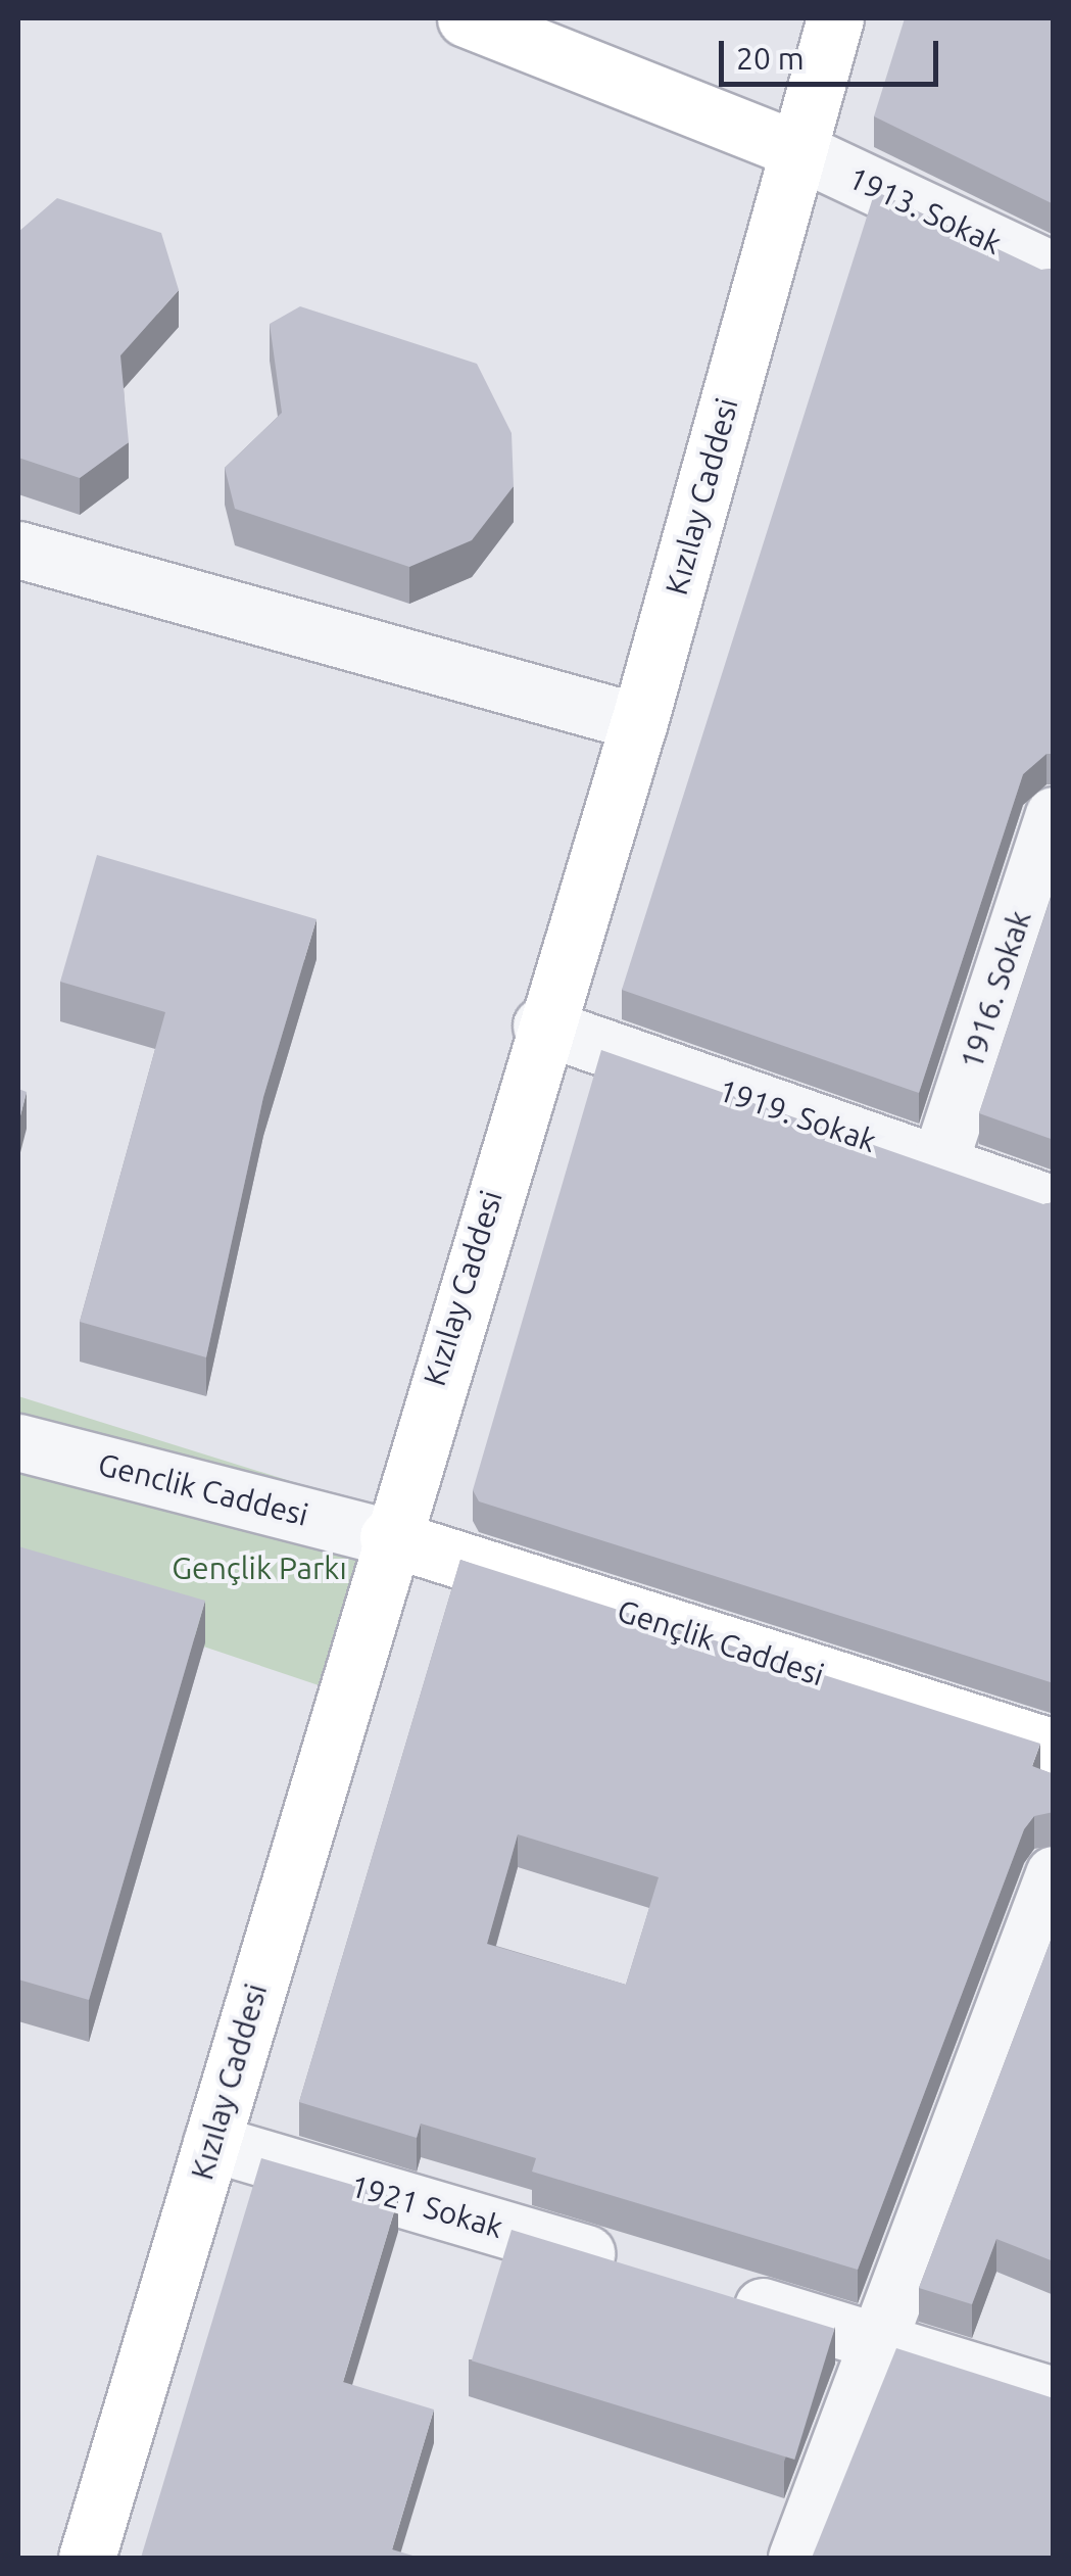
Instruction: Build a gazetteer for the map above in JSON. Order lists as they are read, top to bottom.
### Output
{
  "streets": {
    "street": [
      "1913. Sokak",
      "Kızılay Caddesi",
      "1916. Sokak",
      "1919. Sokak",
      "Genclik Caddesi",
      "Gençlik Caddesi",
      "1921 Sokak"
    ]
  },
  "crossings": [
    ["1913. Sokak", "Kızılay Caddesi"],
    ["Kızılay Caddesi", "1919. Sokak"],
    ["Kızılay Caddesi", "Genclik Caddesi"],
    ["Kızılay Caddesi", "Gençlik Caddesi"],
    ["Kızılay Caddesi", "1921 Sokak"],
    ["1916. Sokak", "1919. Sokak"],
    ["Genclik Caddesi", "Gençlik Caddesi"]
  ],
  "parks": ["Gençlik Parkı"],
  "scale_bar": "20 m"
}
